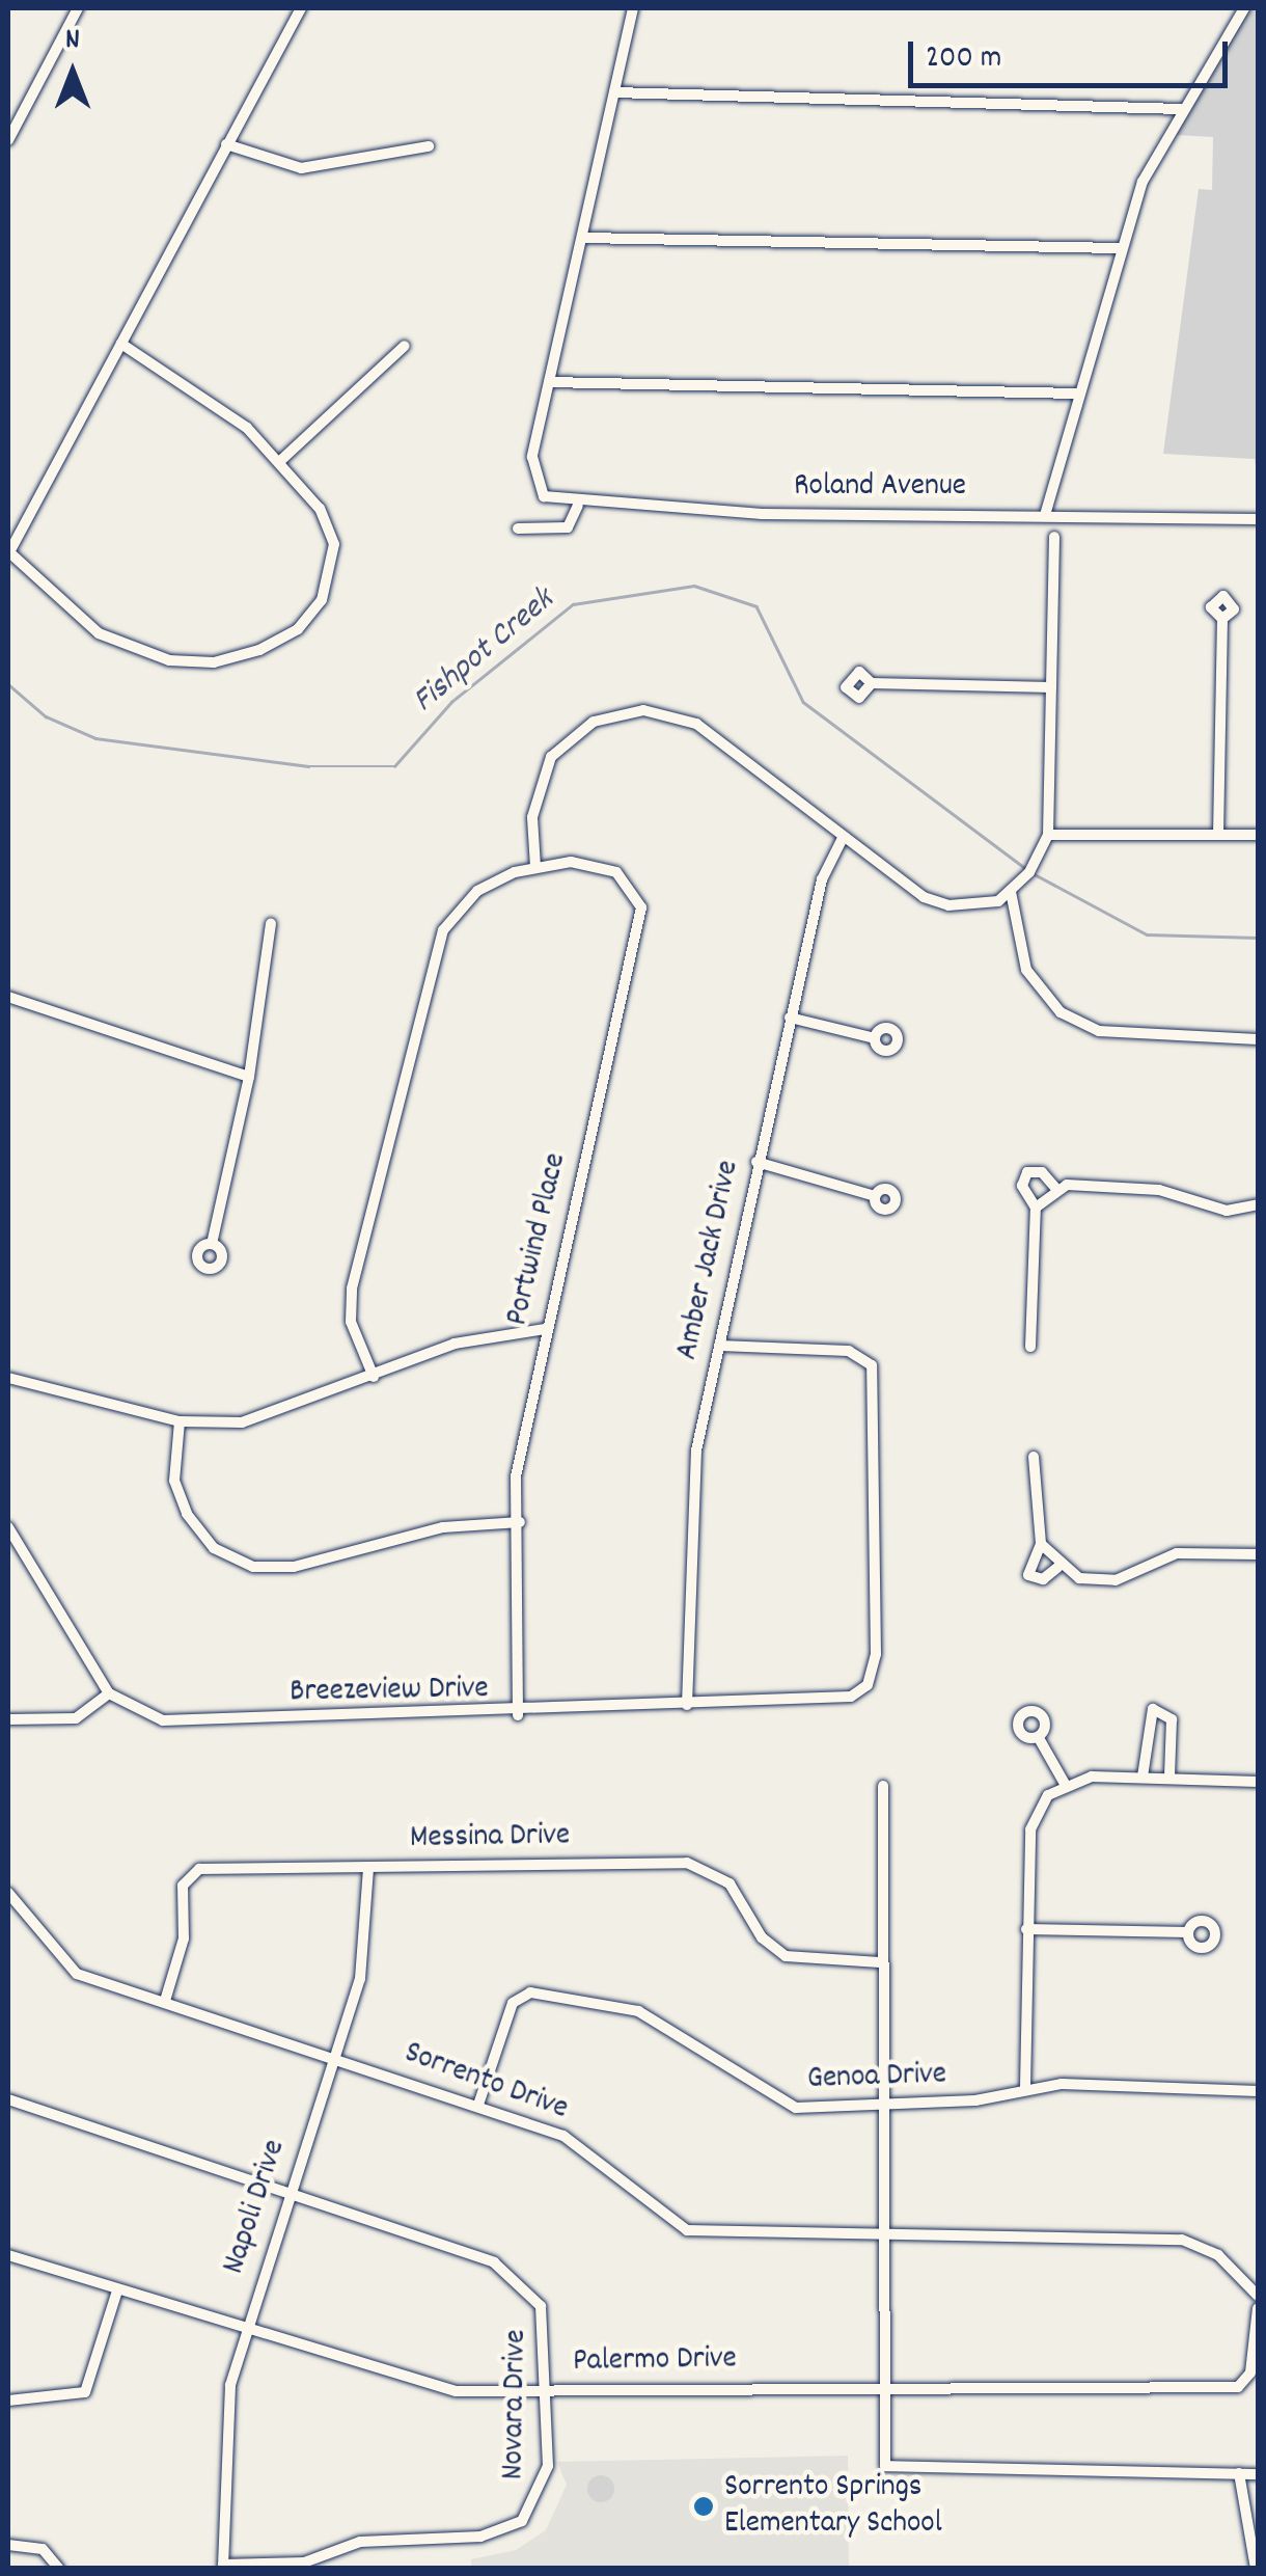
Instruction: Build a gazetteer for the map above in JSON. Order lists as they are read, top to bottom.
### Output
{
  "streets": {
    "street": [
      "Roland Avenue",
      "Portwind Place",
      "Amber Jack Drive",
      "Breezeview Drive",
      "Messina Drive",
      "Genoa Drive",
      "Sorrento Drive",
      "Napoli Drive",
      "Palermo Drive",
      "Novara Drive"
    ]
  },
  "crossings": [
    ["Portwind Place", "Breezeview Drive"],
    ["Amber Jack Drive", "Breezeview Drive"],
    ["Messina Drive", "Sorrento Drive"],
    ["Messina Drive", "Napoli Drive"],
    ["Genoa Drive", "Sorrento Drive"],
    ["Sorrento Drive", "Napoli Drive"],
    ["Napoli Drive", "Palermo Drive"],
    ["Napoli Drive", "Novara Drive"],
    ["Palermo Drive", "Novara Drive"]
  ],
  "water": ["Fishpot Creek"],
  "places": ["Sorrento Springs Elementary School"],
  "scale_bar": "200 m",
  "north": "top"
}
